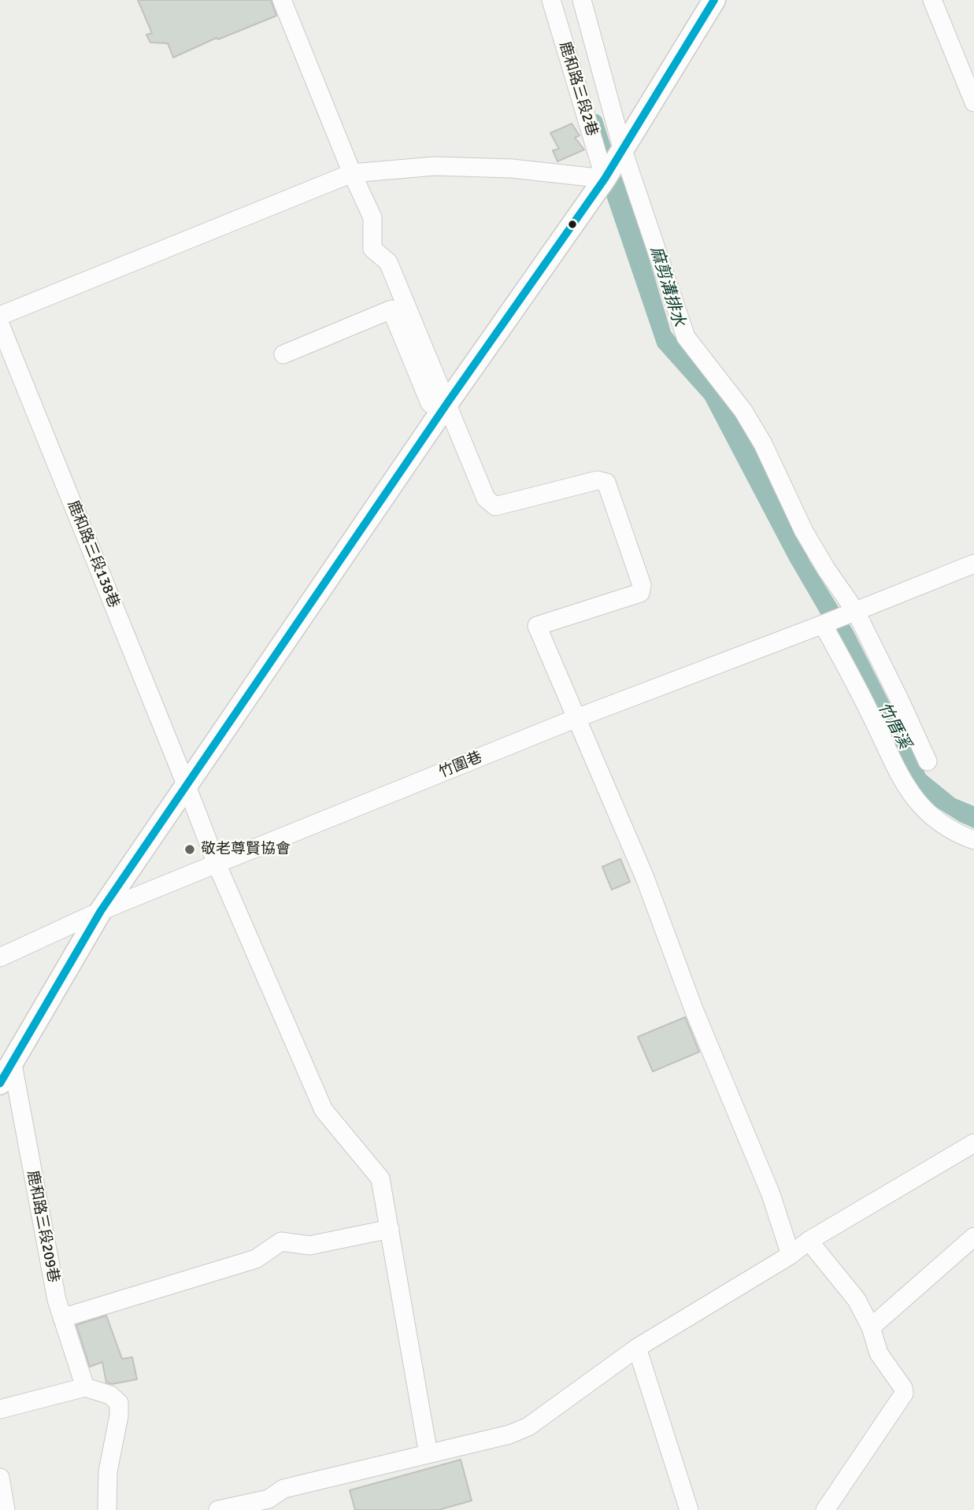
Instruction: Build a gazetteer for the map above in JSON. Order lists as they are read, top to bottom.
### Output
{
  "streets": {
    "street": [
      "鹿和路三段2巷",
      "鹿和路三段138巷",
      "竹圍巷",
      "鹿和路三段209巷"
    ]
  },
  "crossings": [
    ["鹿和路三段138巷", "竹圍巷"]
  ],
  "water": ["麻剪溝排水", "竹厝溪"],
  "places": ["敬老尊賢協會"]
}
